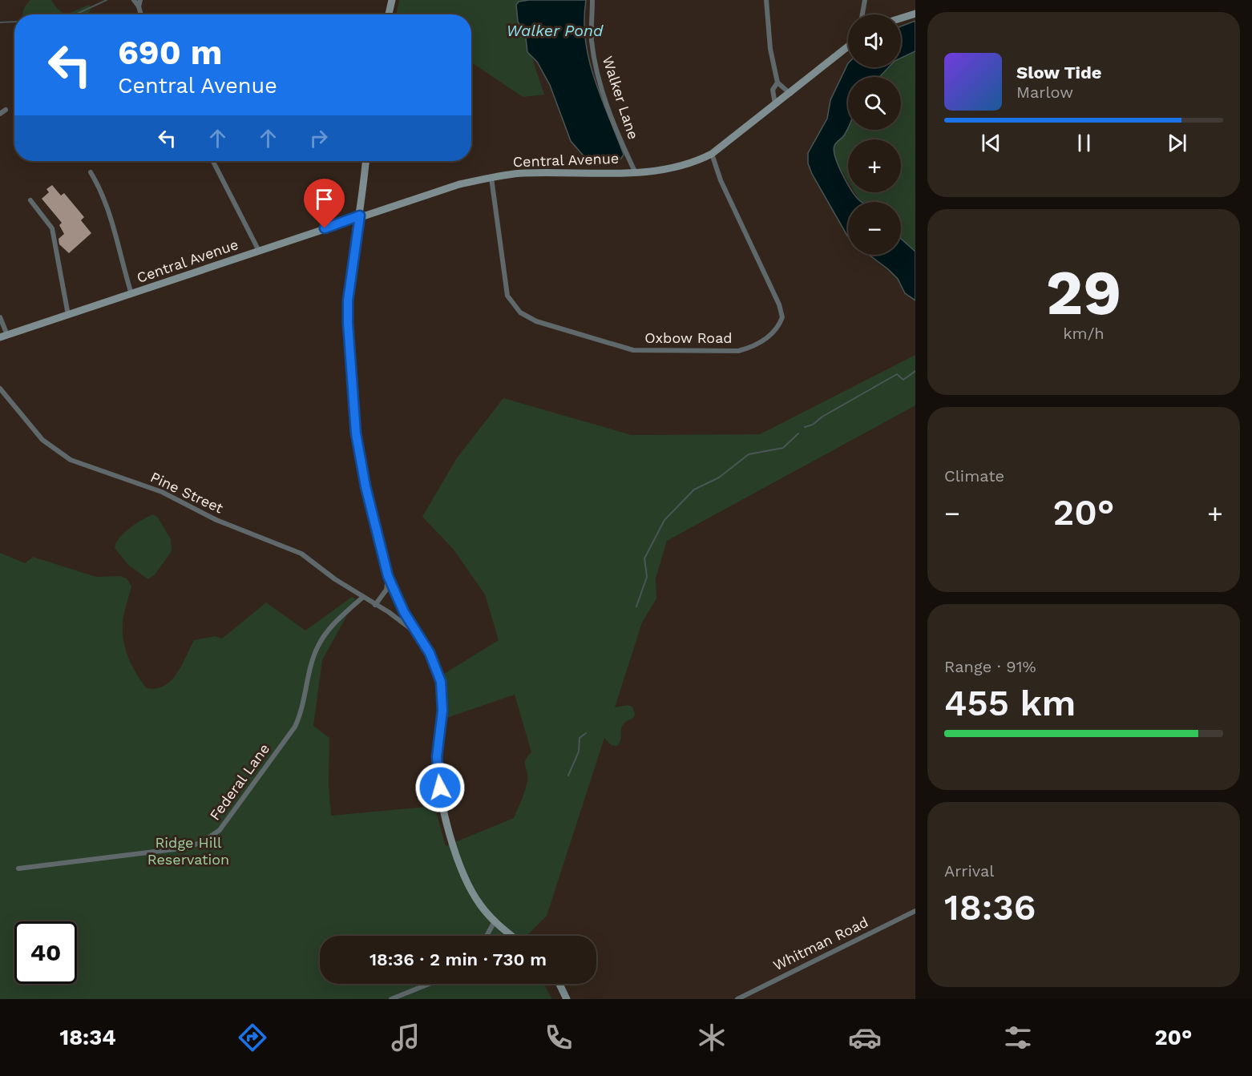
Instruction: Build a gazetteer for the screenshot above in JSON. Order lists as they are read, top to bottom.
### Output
{
  "streets": {
    "main road": ["Central Avenue"],
    "street": [
      "Walker Lane",
      "Oxbow Road",
      "Pine Street",
      "Federal Lane",
      "Whitman Road"
    ]
  },
  "crossings": [
    ["Walker Lane", "Central Avenue"],
    ["Central Avenue", "Oxbow Road"],
    ["Pine Street", "Federal Lane"]
  ],
  "water": ["Walker Pond"],
  "parks": ["Ridge Hill Reservation"],
  "page": {
    "map_buttons": ["+", "−"],
    "turn": ["690 m", "Central Avenue"],
    "song": ["Slow Tide", "Marlow"],
    "tile": [
      ["29", "km/h"],
      "Climate",
      ["Range · 91%", "455 km"],
      ["Arrival", "18:36"]
    ],
    "heat": ["−", "20°", "+"],
    "limit": "40",
    "trip": "18:36 · 2 min · 730 m",
    "tabs": ["18:34", "20°"]
  }
}
